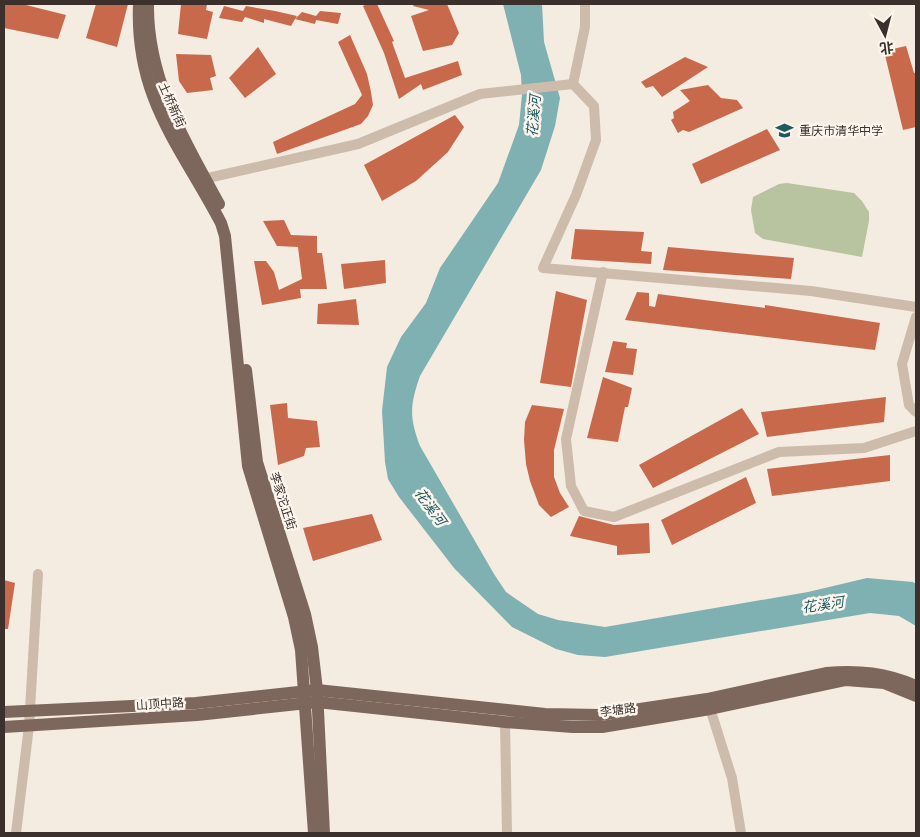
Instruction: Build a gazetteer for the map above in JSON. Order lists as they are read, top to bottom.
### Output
{
  "streets": {
    "main road": [
      "土桥新街",
      "李家沱正街",
      "山顶中路",
      "李塘路"
    ]
  },
  "crossings": [
    ["土桥新街", "李家沱正街"],
    ["李家沱正街", "山顶中路"],
    ["李家沱正街", "李塘路"],
    ["山顶中路", "李塘路"]
  ],
  "water": ["花溪河"],
  "places": {
    "school or university": ["重庆市清华中学"]
  },
  "north": "bottom"
}
